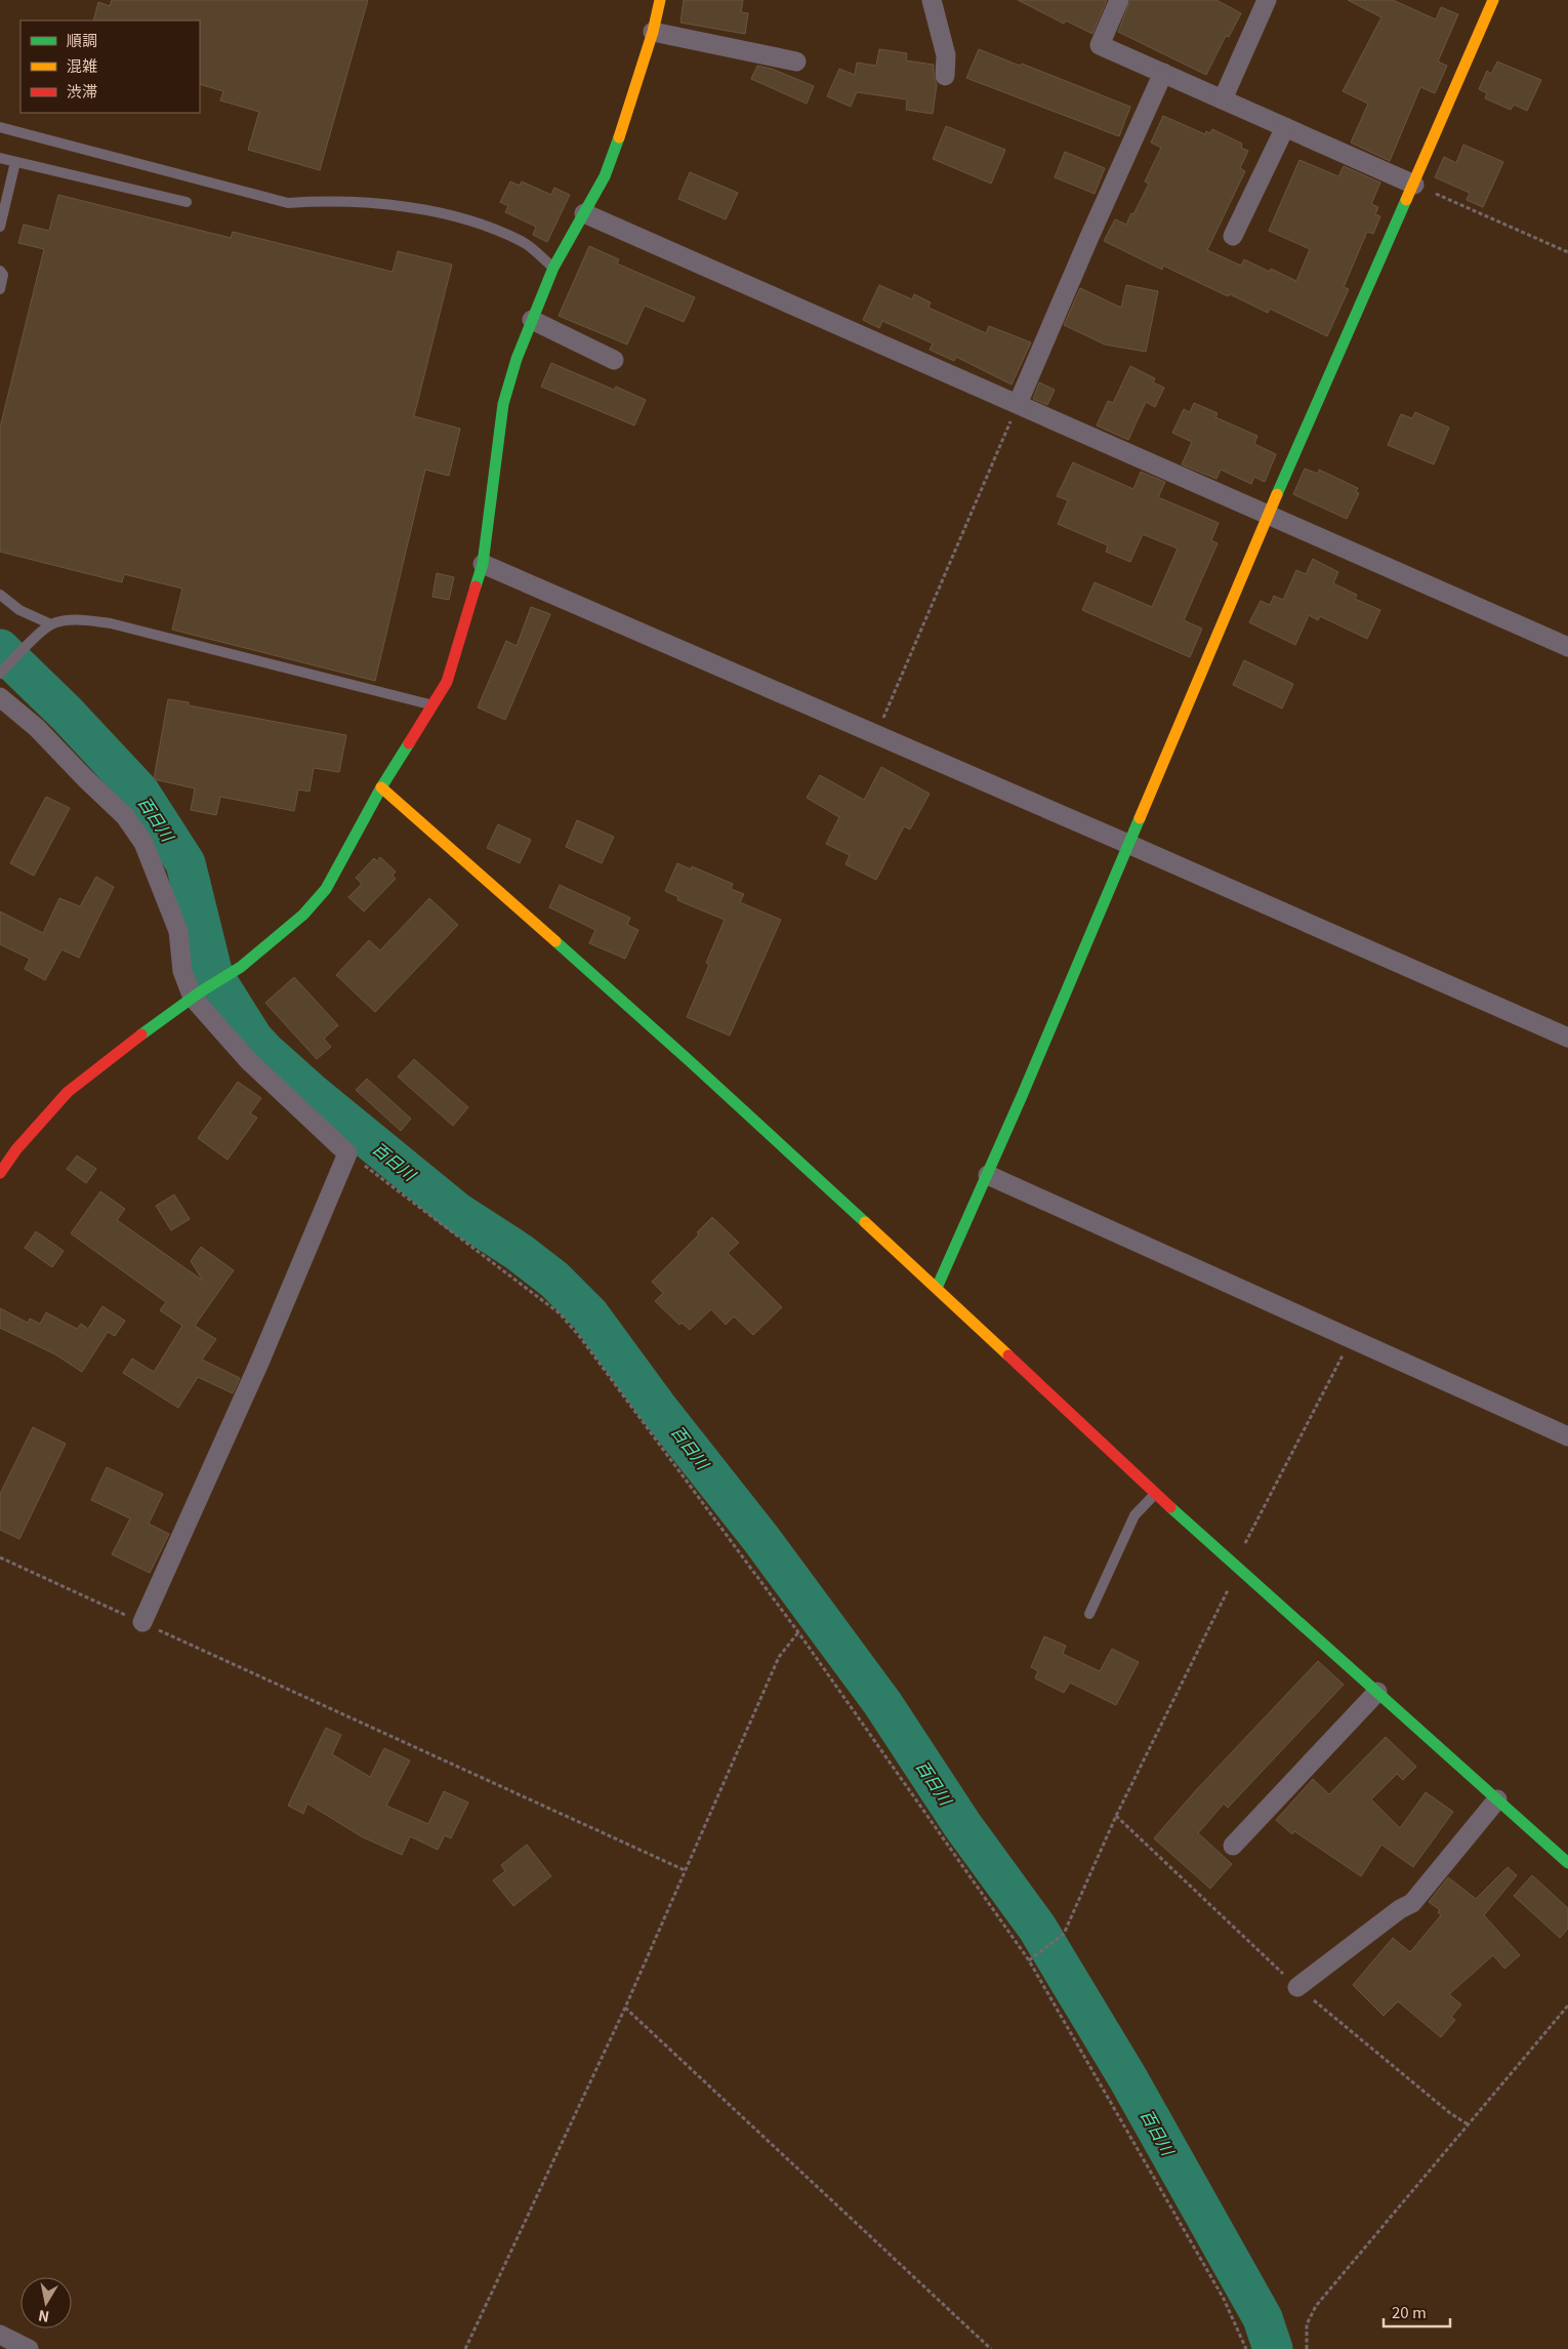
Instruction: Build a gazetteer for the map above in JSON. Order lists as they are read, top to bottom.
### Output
{
  "water": ["百日川"],
  "legend": ["順調", "混雑", "渋滞"],
  "scale_bar": "20 m",
  "north": "bottom"
}
